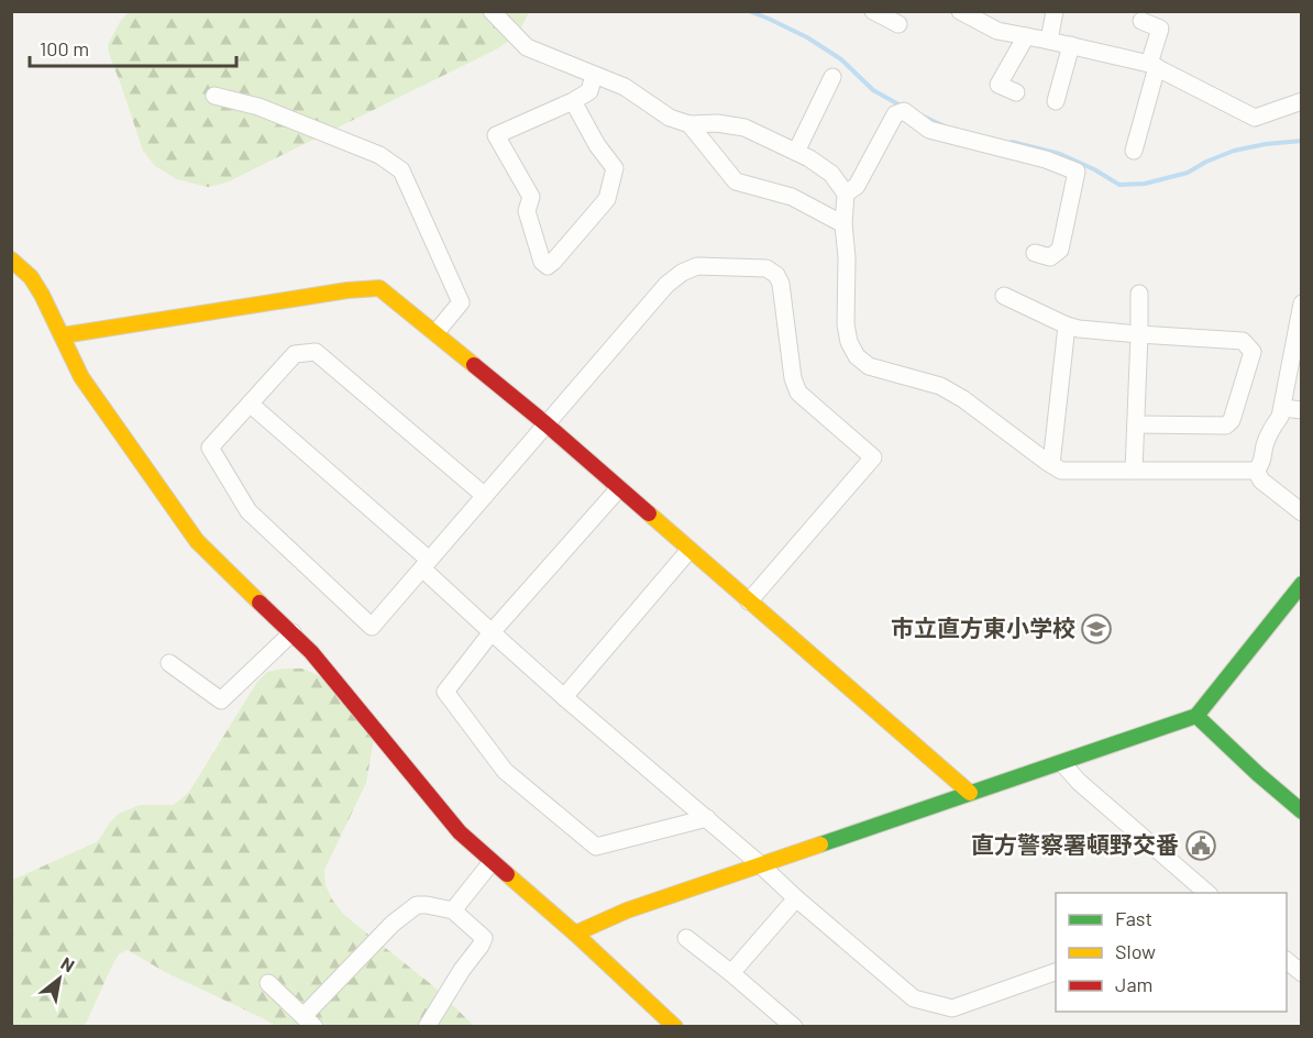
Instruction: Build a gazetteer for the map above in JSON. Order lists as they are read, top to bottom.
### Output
{
  "places": {
    "school or university": ["市立直方東小学校"],
    "public building": ["直方警察署頓野交番"]
  },
  "legend": ["Fast", "Slow", "Jam"],
  "scale_bar": "100 m",
  "north": "top right"
}
